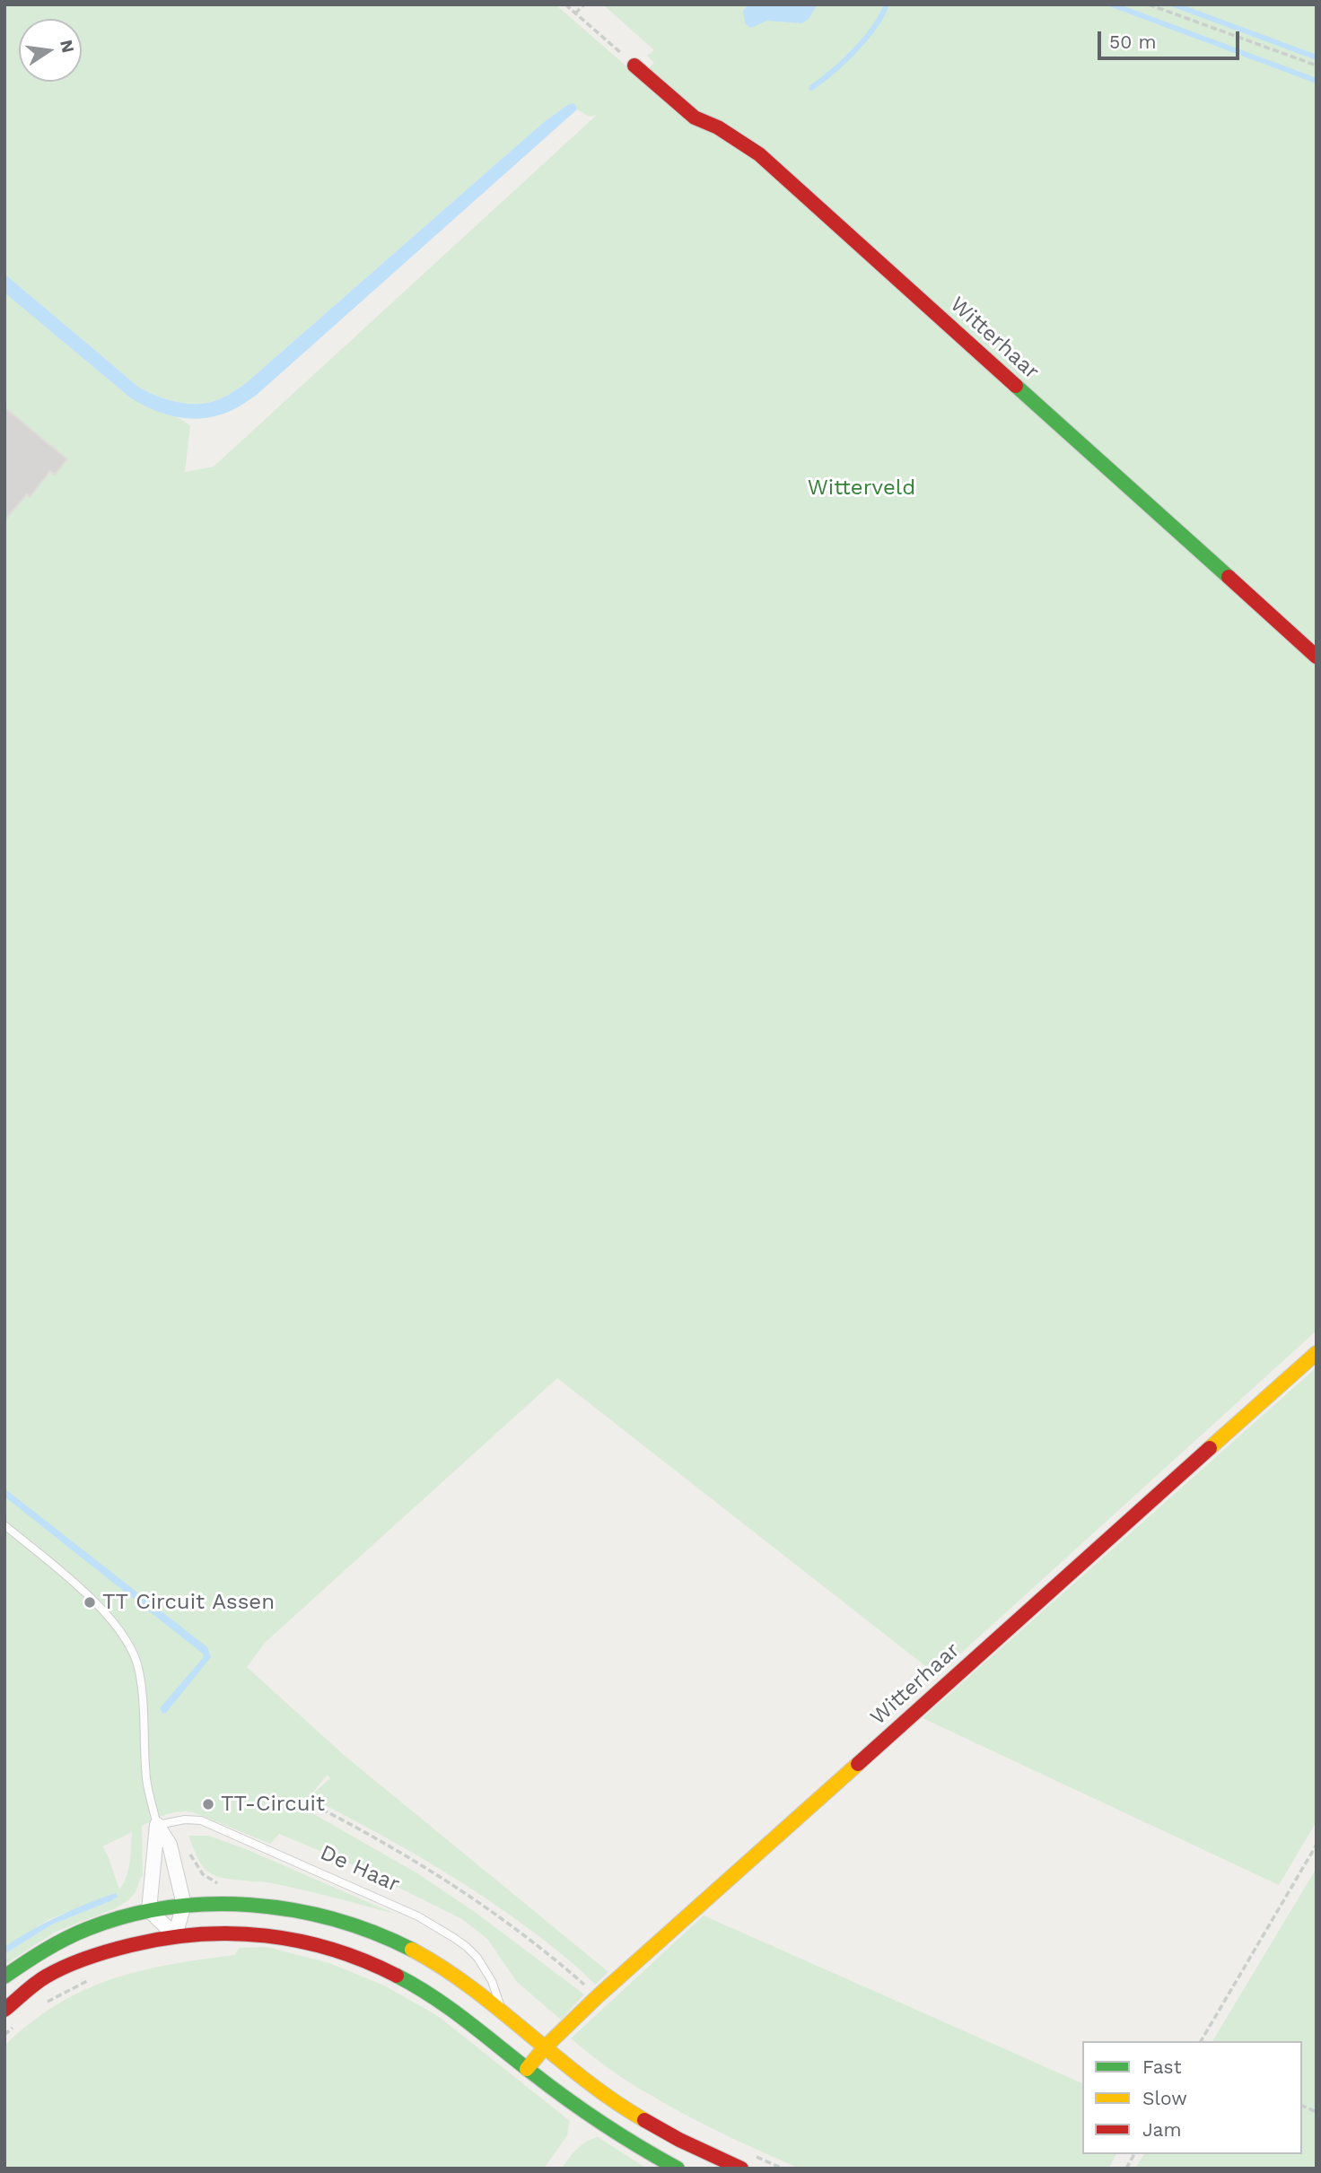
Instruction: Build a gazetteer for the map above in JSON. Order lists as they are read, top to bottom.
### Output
{
  "streets": {
    "street": ["Witterhaar"],
    "lane": ["De Haar"]
  },
  "parks": ["Witterveld"],
  "places": ["TT Circuit Assen", "TT-Circuit"],
  "legend": ["Fast", "Slow", "Jam"],
  "scale_bar": "50 m",
  "north": "right"
}
